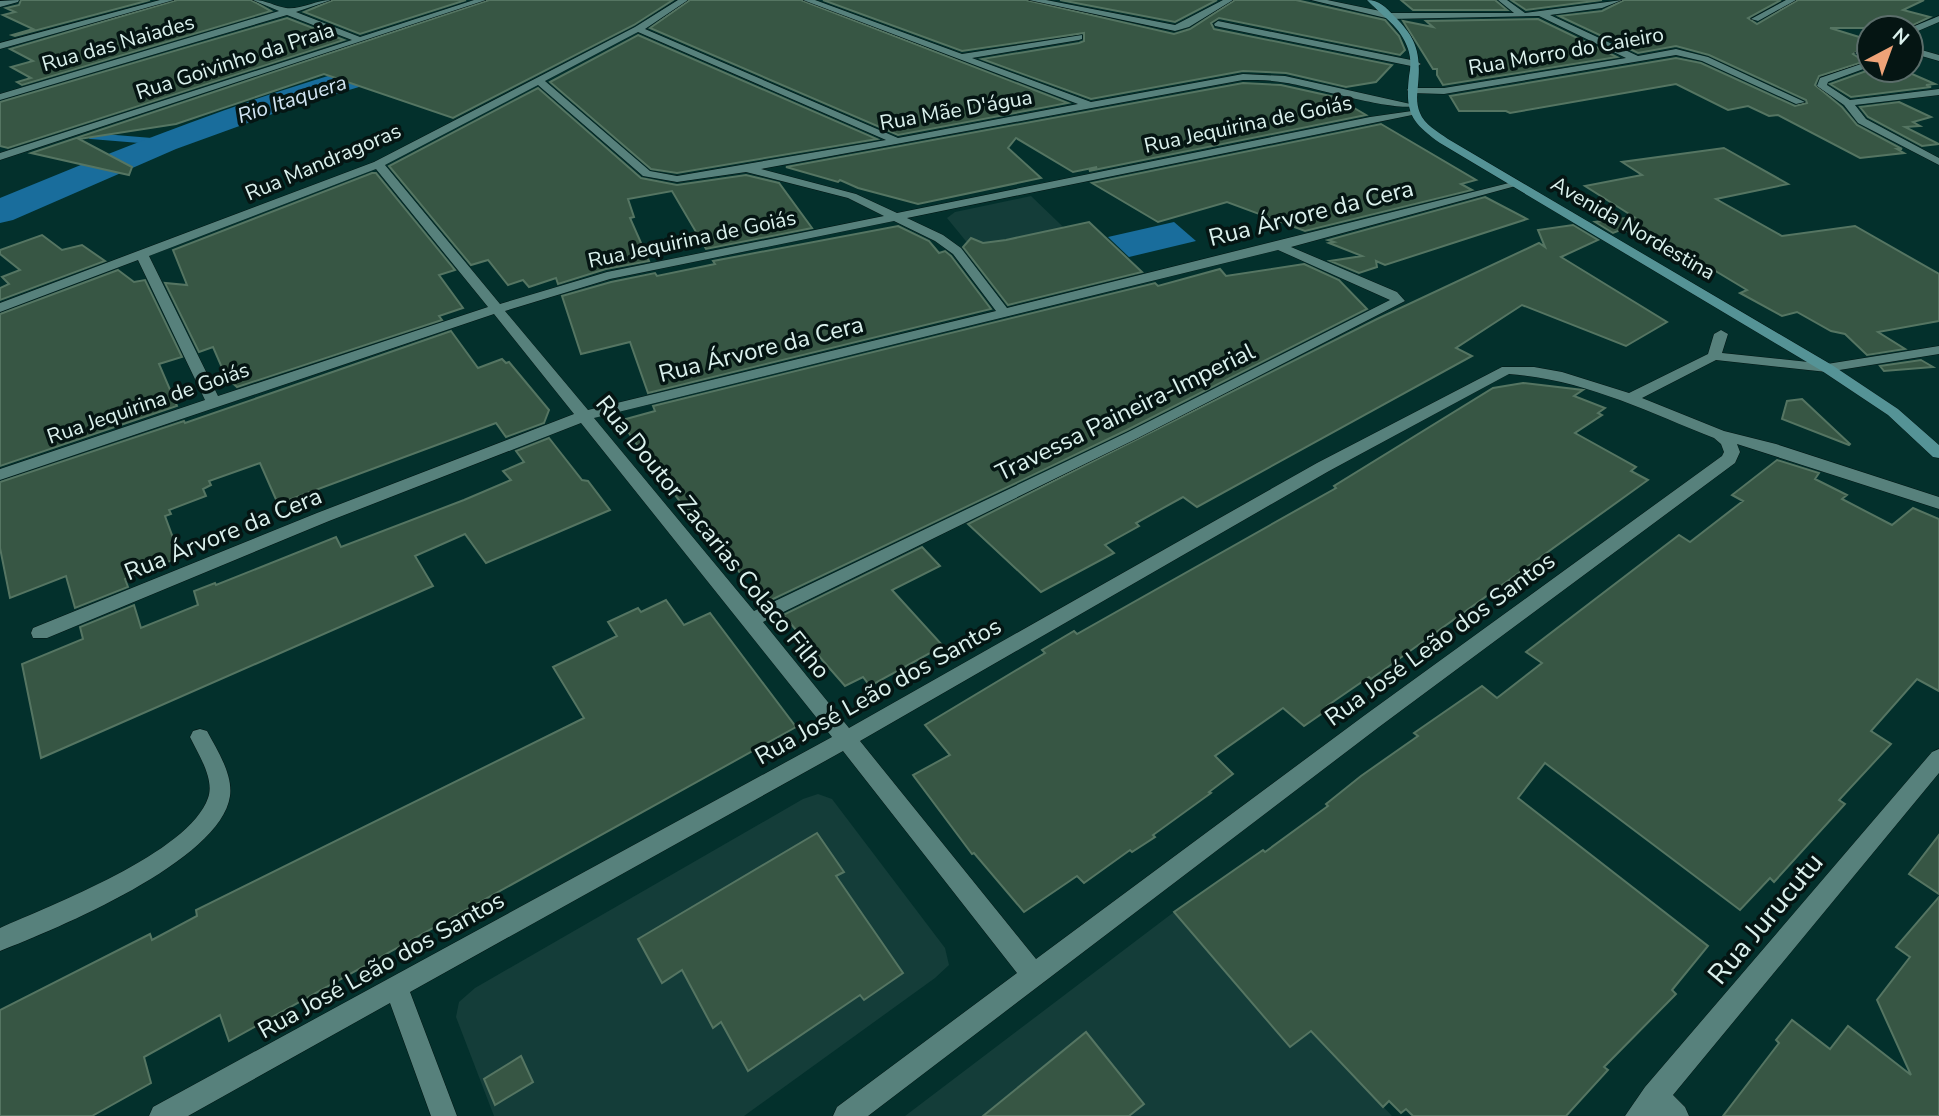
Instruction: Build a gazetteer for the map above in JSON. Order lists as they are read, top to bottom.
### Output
{
  "streets": {
    "main road": ["Avenida Nordestina"],
    "street": [
      "Rua das Naiades",
      "Rua Morro do Caieiro",
      "Rua Goivinho da Praia",
      "Rua Mãe D'água",
      "Rua Jequirina de Goiás",
      "Rua Mandragoras",
      "Rua Árvore da Cera",
      "Travessa Paineira-Imperial",
      "Rua Doutor Zacarias Colaco Filho",
      "Rua José Leão dos Santos",
      "Rua Jurucutu"
    ]
  },
  "crossings": [
    ["Rua Mãe D'água", "Rua Jequirina de Goiás"],
    ["Rua Mãe D'água", "Rua Mandragoras"],
    ["Rua Mãe D'água", "Avenida Nordestina"],
    ["Rua Jequirina de Goiás", "Avenida Nordestina"],
    ["Rua Jequirina de Goiás", "Rua Doutor Zacarias Colaco Filho"],
    ["Rua Mandragoras", "Rua Doutor Zacarias Colaco Filho"],
    ["Rua Árvore da Cera", "Avenida Nordestina"],
    ["Rua Árvore da Cera", "Travessa Paineira-Imperial"],
    ["Rua Árvore da Cera", "Rua Doutor Zacarias Colaco Filho"],
    ["Travessa Paineira-Imperial", "Rua Doutor Zacarias Colaco Filho"],
    ["Rua Doutor Zacarias Colaco Filho", "Rua José Leão dos Santos"]
  ],
  "water": ["Rio Itaquera"],
  "north": "top right"
}
